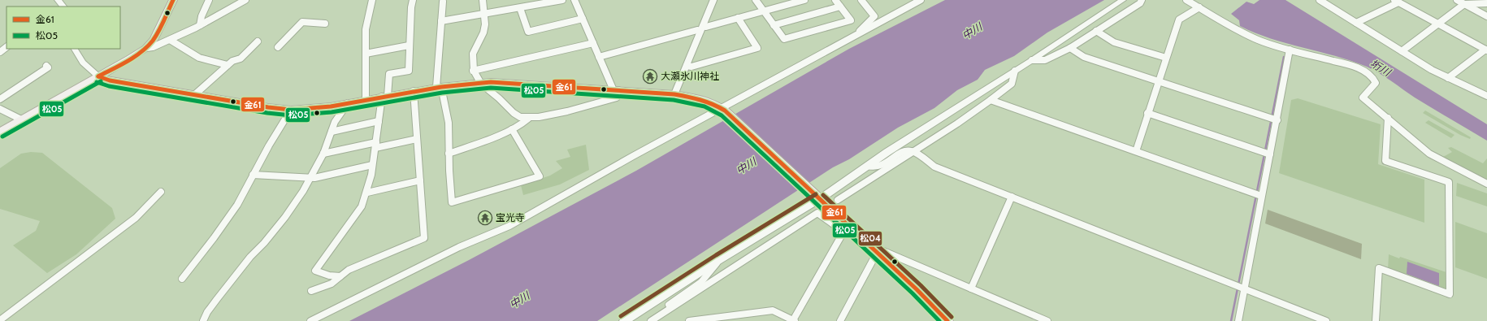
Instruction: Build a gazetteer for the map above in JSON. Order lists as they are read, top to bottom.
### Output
{
  "water": ["中川", "垳川"],
  "places": {
    "temple": ["大瀬氷川神社", "宝光寺"]
  },
  "lines": ["transit line 金61", "transit line 松05", "transit line 松04"],
  "legend": ["金61", "松05"]
}
